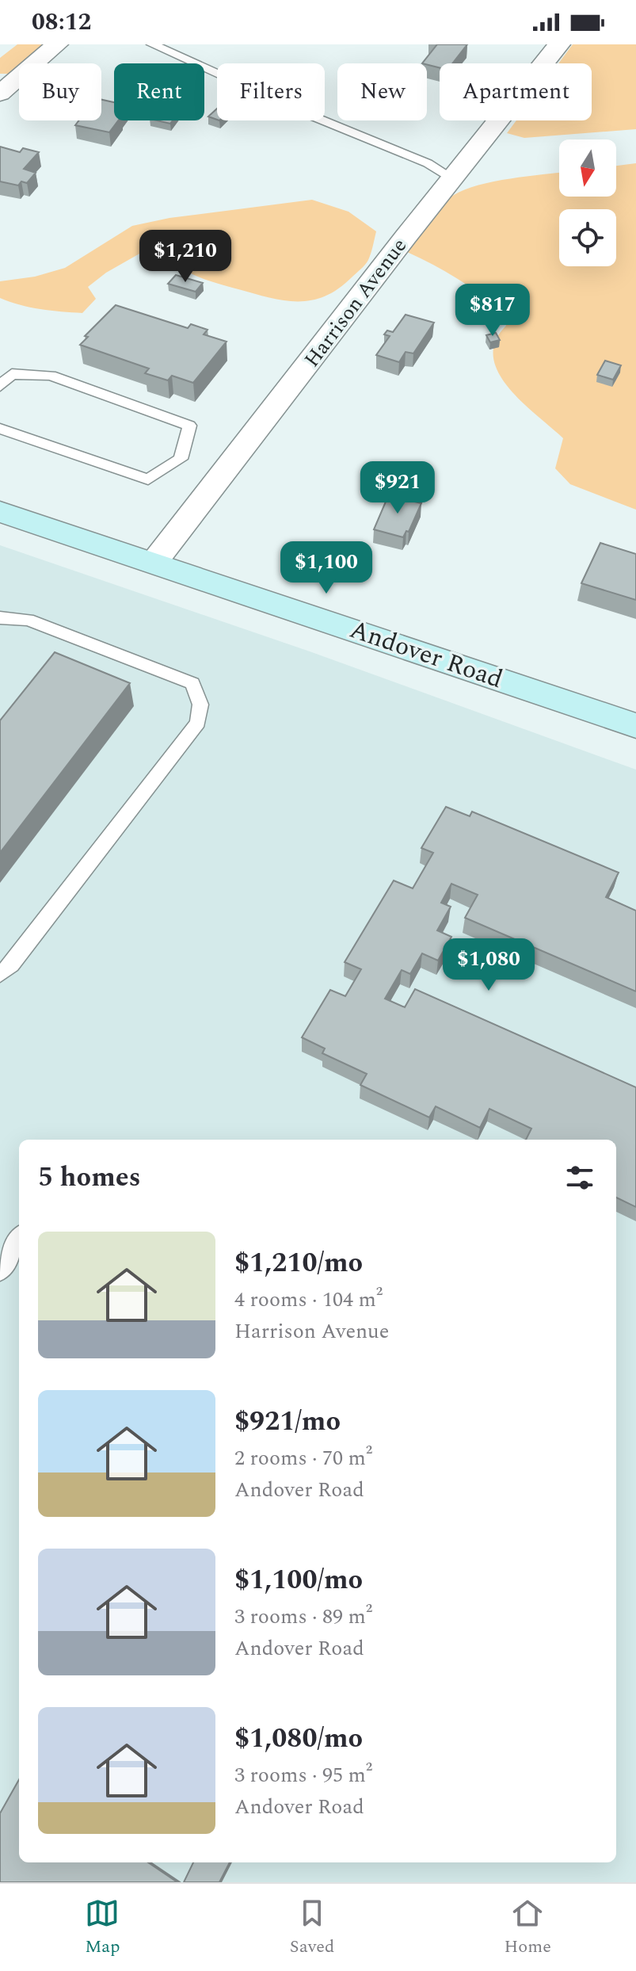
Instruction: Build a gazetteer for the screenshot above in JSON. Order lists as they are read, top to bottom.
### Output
{
  "streets": {
    "street": ["Harrison Avenue", "Andover Road"]
  },
  "crossings": [
    ["Harrison Avenue", "Andover Road"]
  ],
  "north": "bottom",
  "page": {
    "status": "08:12",
    "chip": [
      "Buy",
      "Rent",
      "Filters",
      "New",
      "Apartment"
    ],
    "price": [
      "$1,210",
      "$817",
      "$921",
      "$1,100",
      "$1,080"
    ],
    "heading": "5 homes",
    "list": [
      {
        "name": "$1,210/mo",
        "note": "4 rooms · 104 m² · Harrison Avenue"
      },
      {
        "name": "$921/mo",
        "note": "2 rooms · 70 m² · Andover Road"
      },
      {
        "name": "$1,100/mo",
        "note": "3 rooms · 89 m² · Andover Road"
      },
      {
        "name": "$1,080/mo",
        "note": "3 rooms · 95 m² · Andover Road"
      }
    ],
    "tabs": ["Map", "Saved", "Home"]
  }
}
